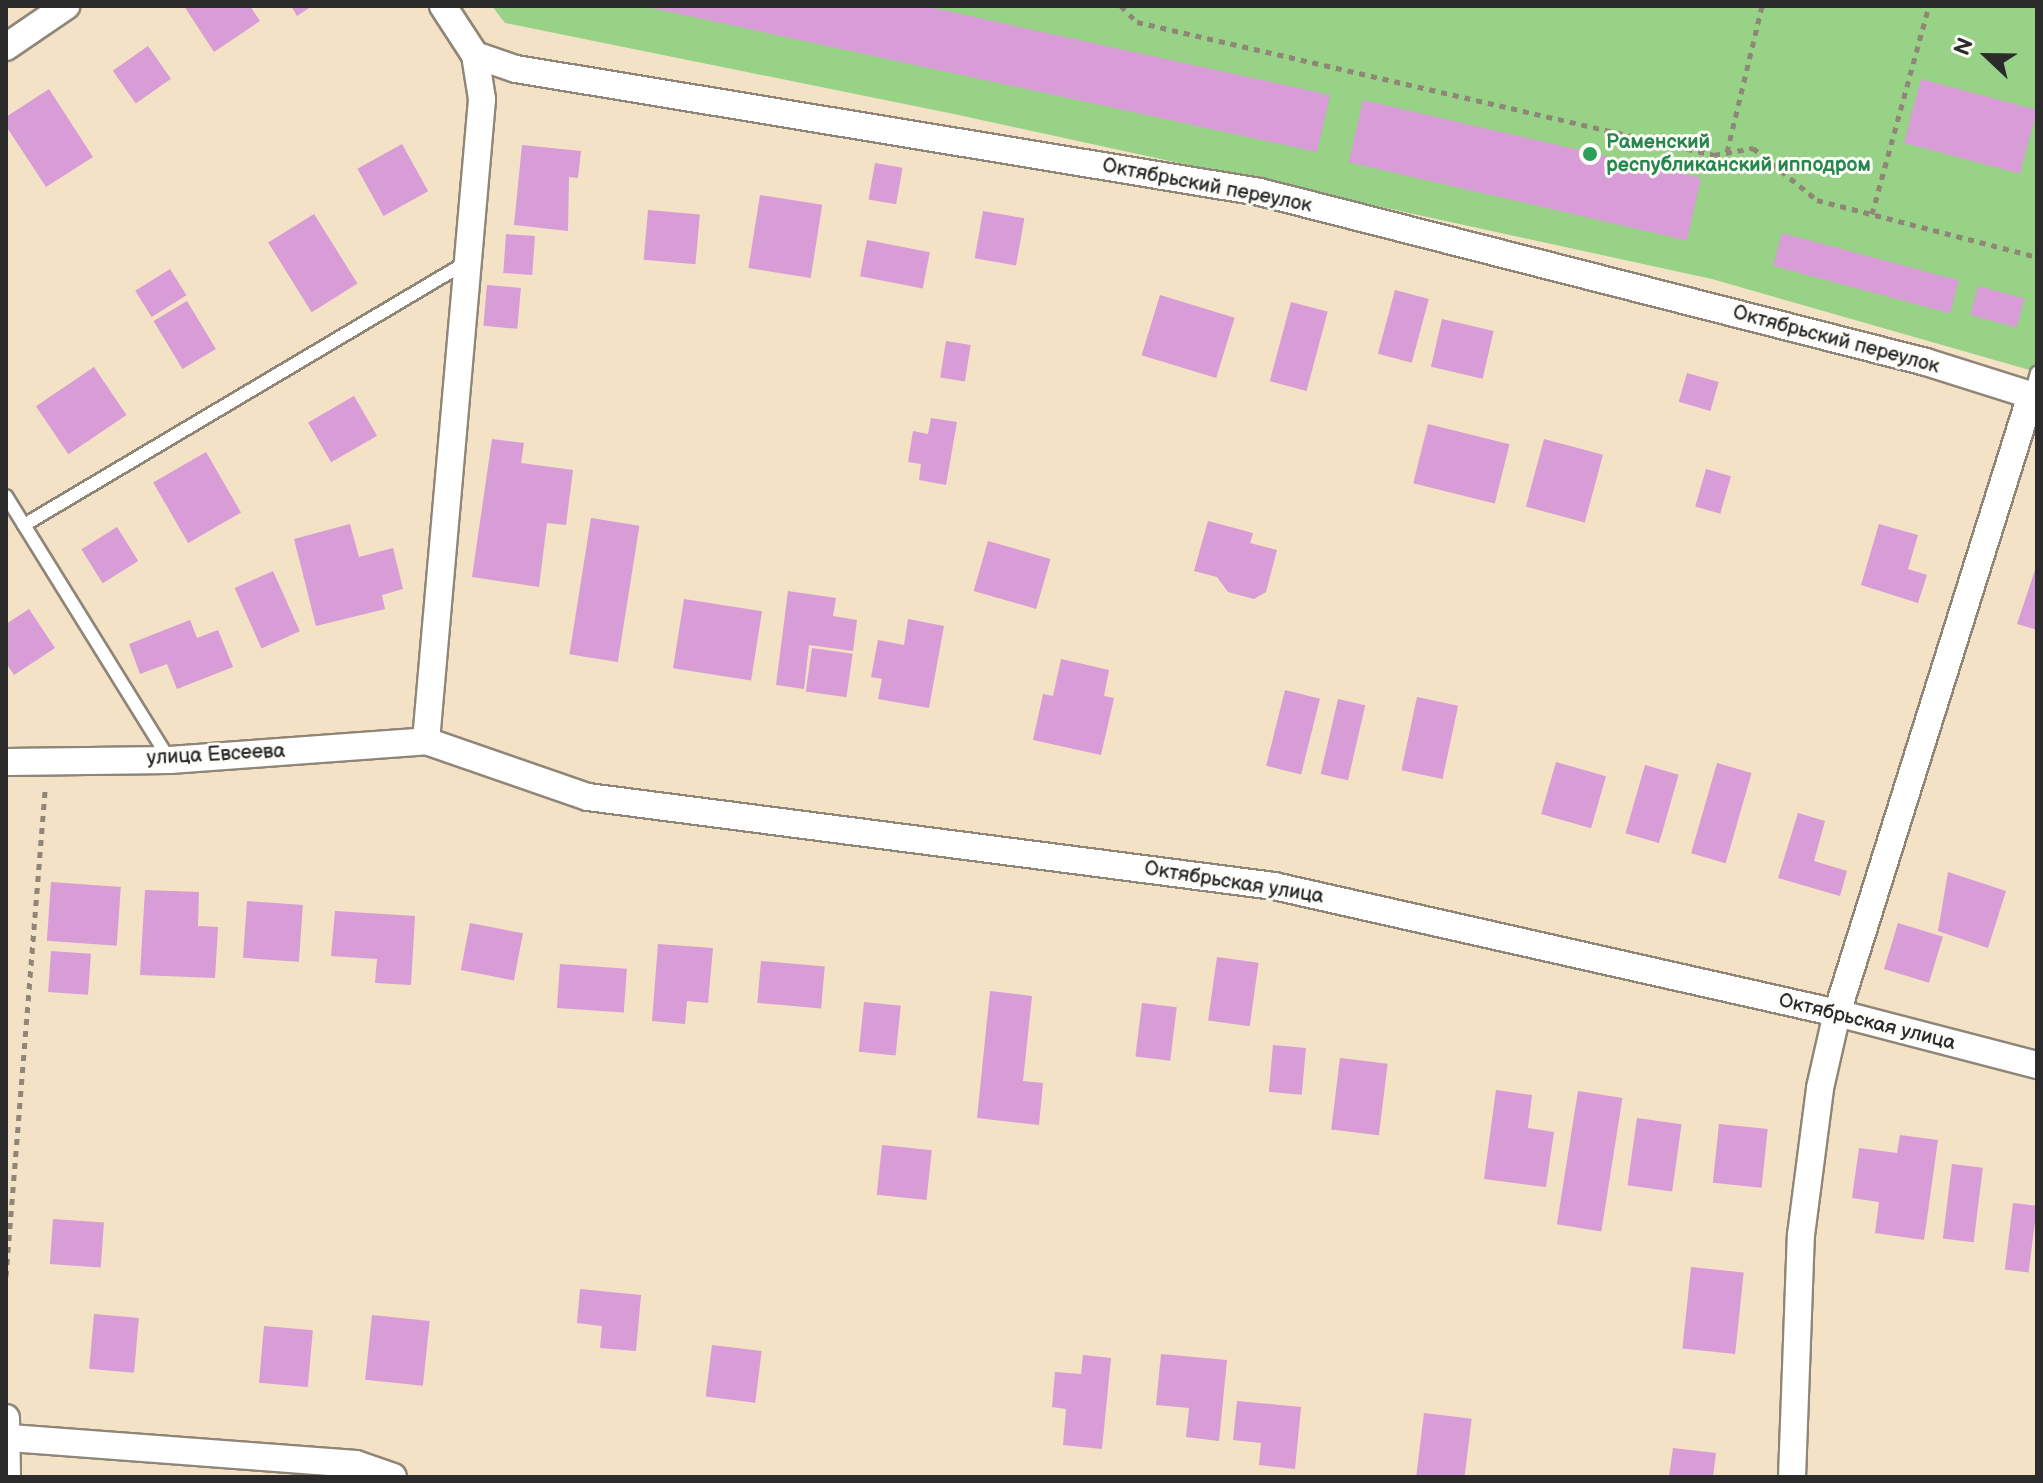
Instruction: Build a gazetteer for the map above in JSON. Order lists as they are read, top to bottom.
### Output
{
  "streets": {
    "street": ["Октябрьский переулок", "улица Евсеева", "Октябрьская улица"]
  },
  "crossings": [
    ["улица Евсеева", "Октябрьская улица"]
  ],
  "places": ["Раменский республиканский ипподром"],
  "north": "left"
}
